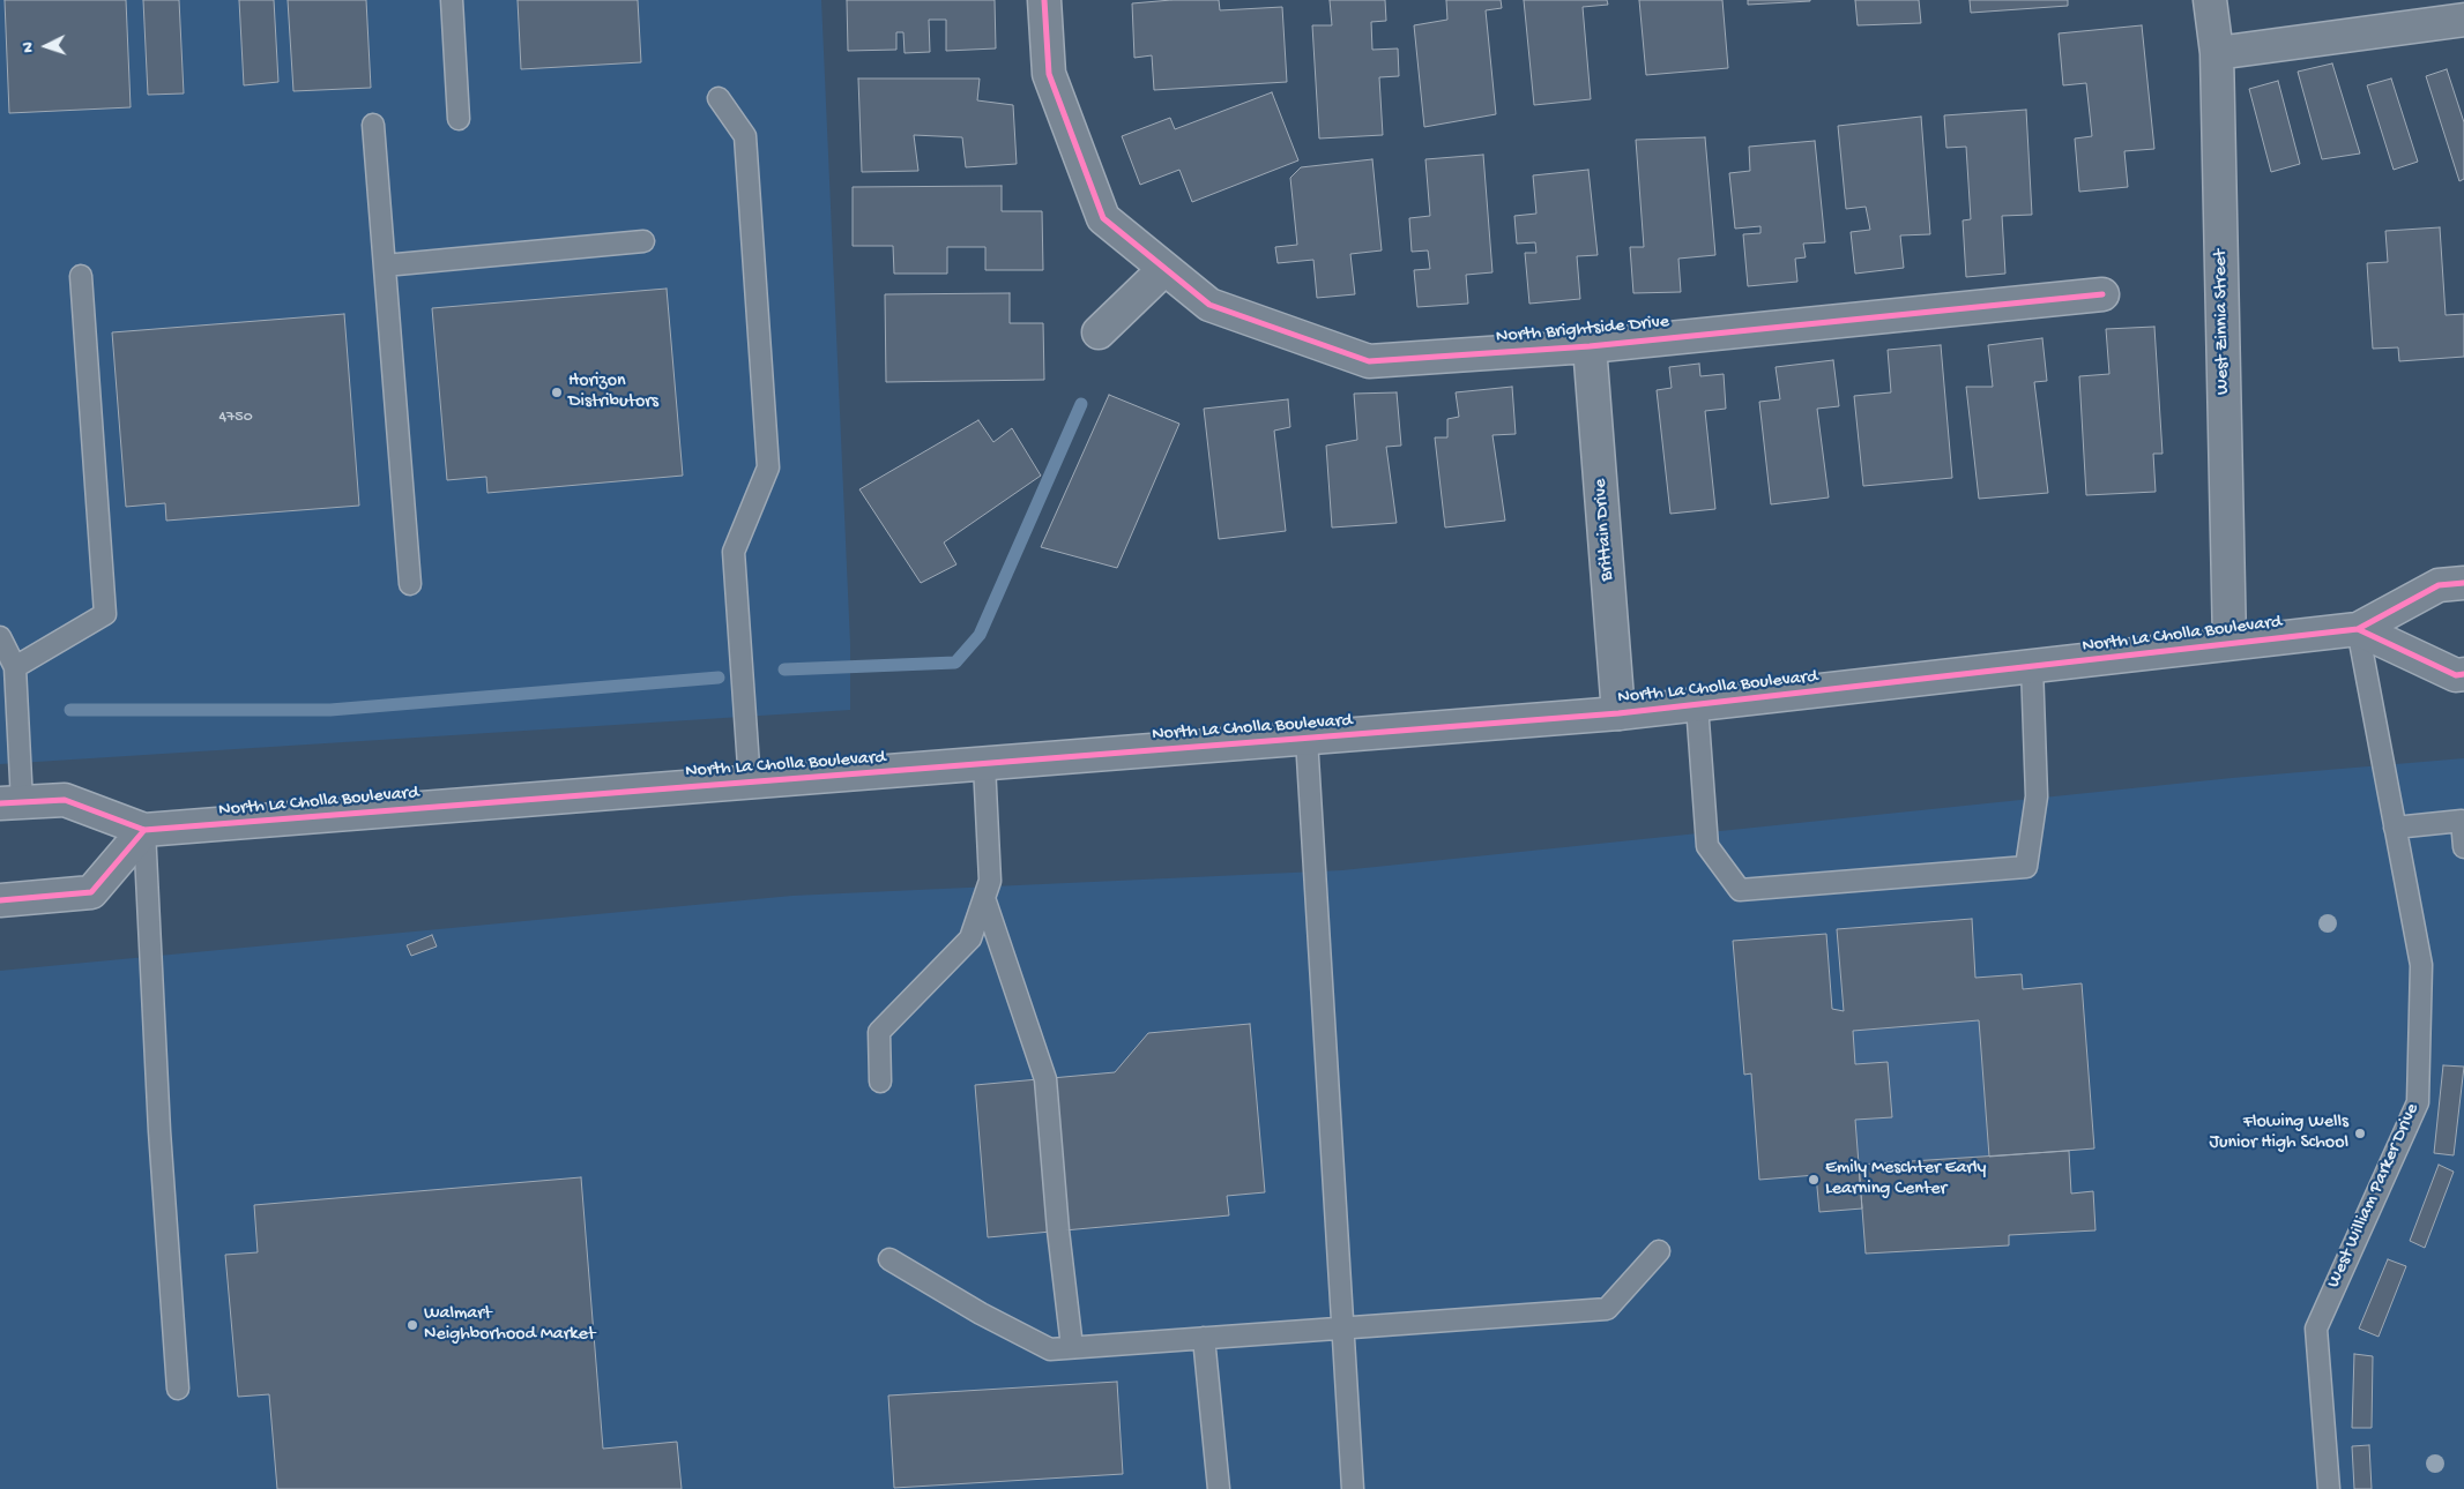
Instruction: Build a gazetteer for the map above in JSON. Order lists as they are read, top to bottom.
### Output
{
  "streets": {
    "street": [
      "West Zinnia Street",
      "North Brightside Drive",
      "Brittain Drive",
      "North La Cholla Boulevard"
    ],
    "lane": ["West William Parker Drive"]
  },
  "crossings": [
    ["West Zinnia Street", "North La Cholla Boulevard"],
    ["North Brightside Drive", "Brittain Drive"],
    ["Brittain Drive", "North La Cholla Boulevard"],
    ["North La Cholla Boulevard", "West William Parker Drive"]
  ],
  "places": [
    "Horizon Distributors",
    "Flowing Wells Junior High School",
    "Emily Meschter Early Learning Center",
    "Walmart Neighborhood Market"
  ],
  "house_numbers": ["4750"],
  "north": "left"
}
